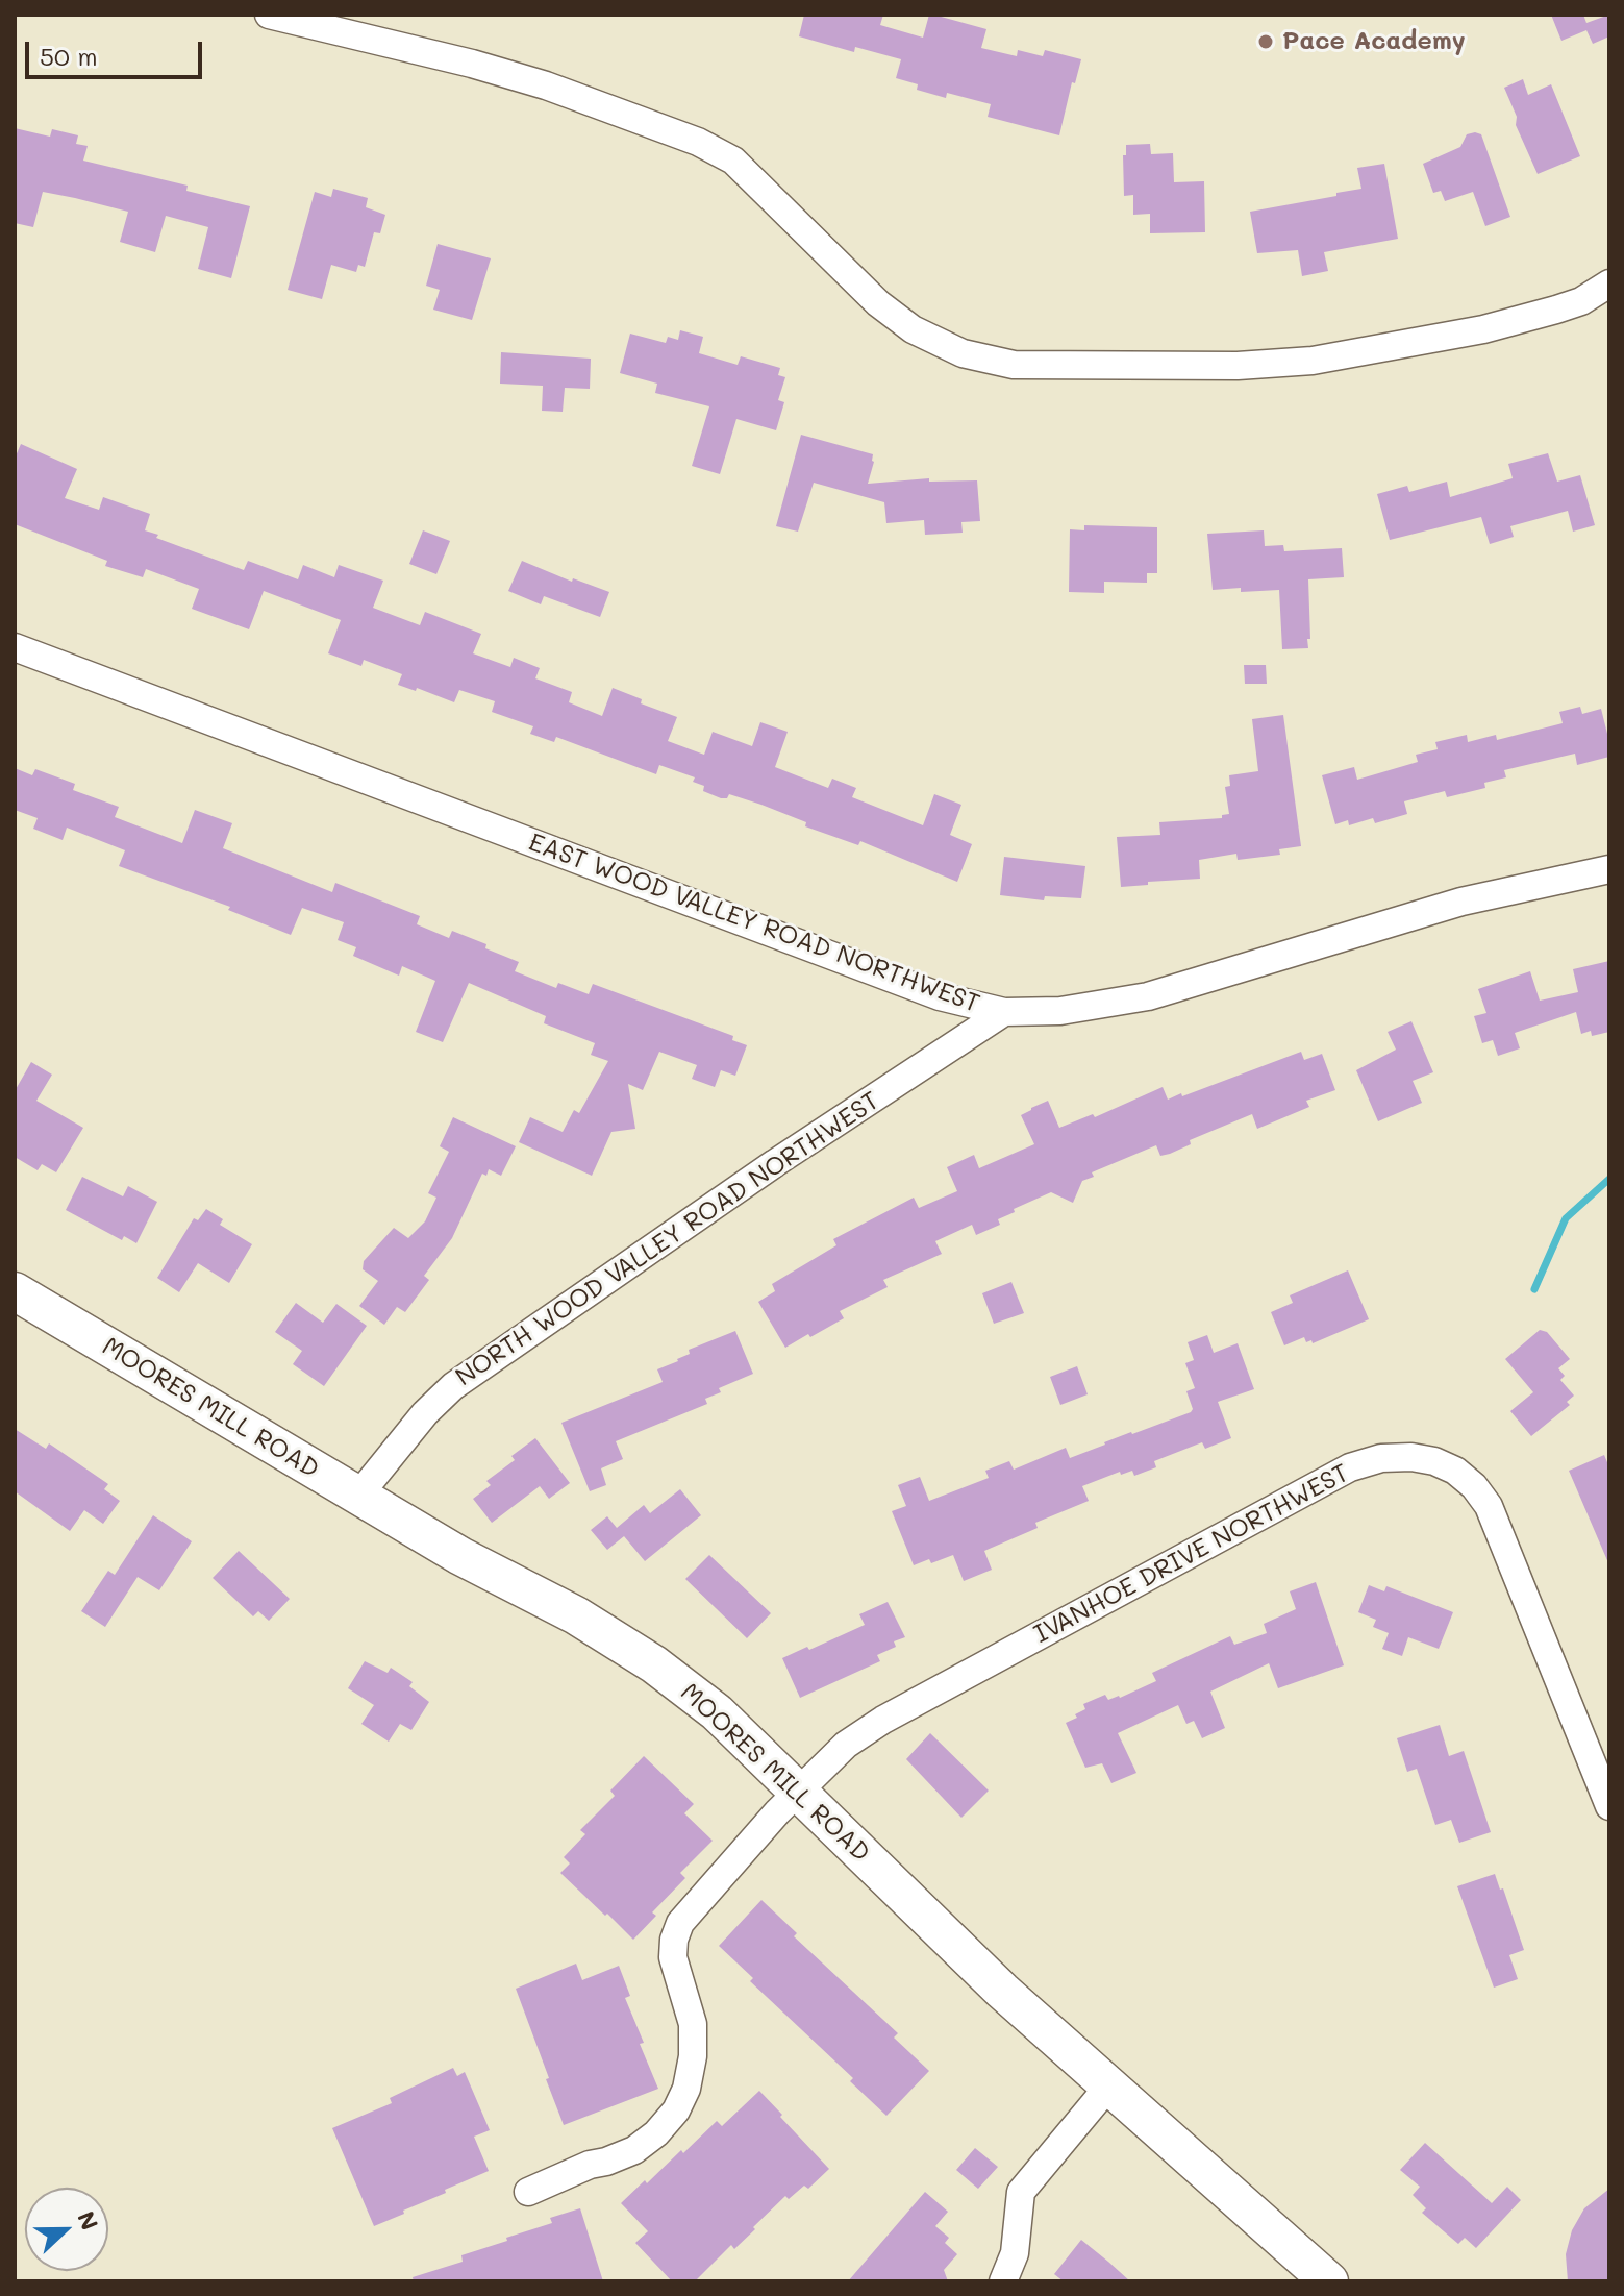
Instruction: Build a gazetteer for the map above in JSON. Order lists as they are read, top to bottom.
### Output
{
  "streets": {
    "street": [
      "EAST WOOD VALLEY ROAD NORTHWEST",
      "NORTH WOOD VALLEY ROAD NORTHWEST",
      "MOORES MILL ROAD",
      "IVANHOE DRIVE NORTHWEST"
    ]
  },
  "crossings": [
    ["EAST WOOD VALLEY ROAD NORTHWEST", "NORTH WOOD VALLEY ROAD NORTHWEST"],
    ["NORTH WOOD VALLEY ROAD NORTHWEST", "MOORES MILL ROAD"],
    ["MOORES MILL ROAD", "IVANHOE DRIVE NORTHWEST"]
  ],
  "places": ["Pace Academy"],
  "scale_bar": "50 m",
  "north": "right"
}
